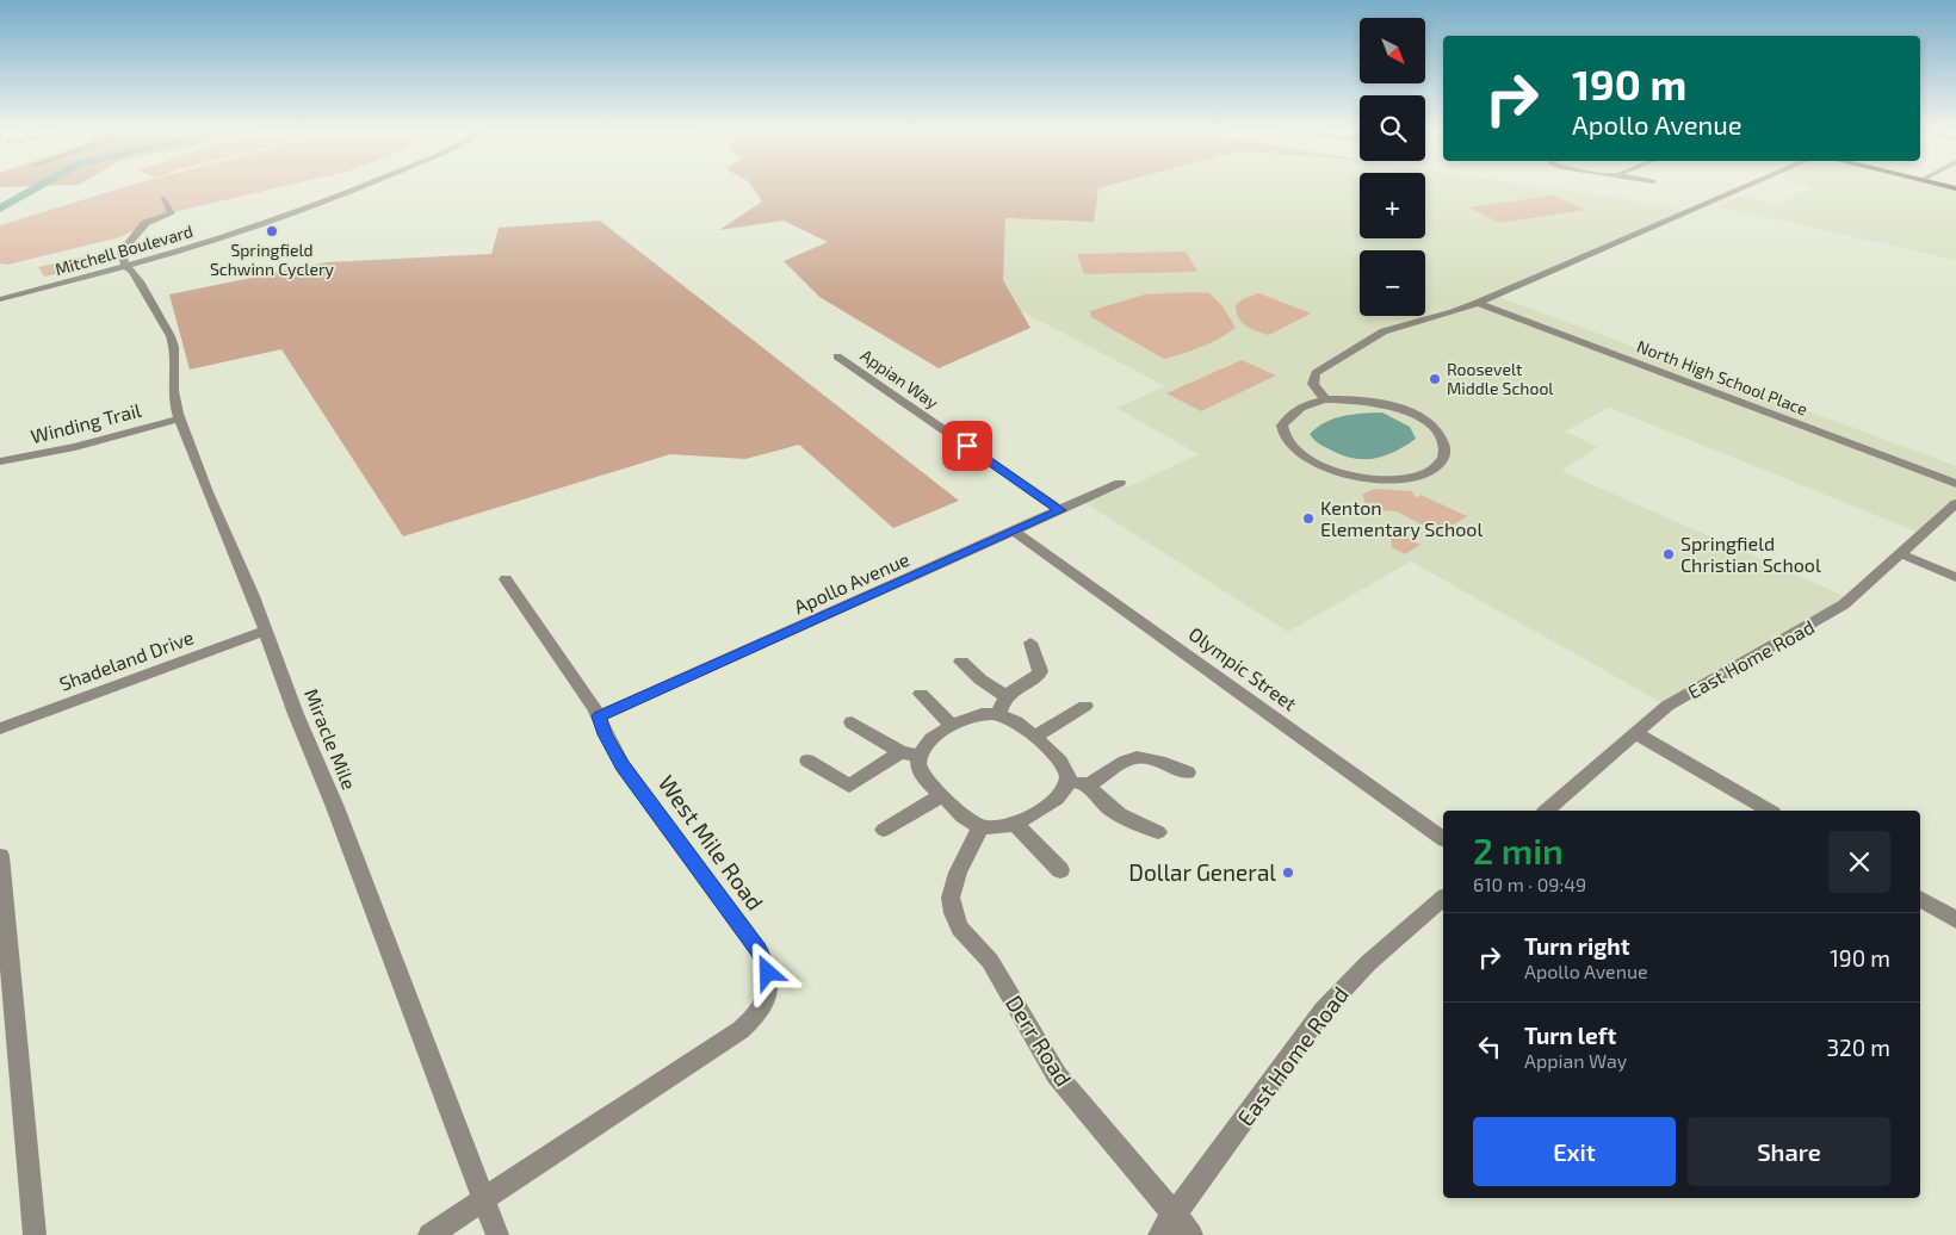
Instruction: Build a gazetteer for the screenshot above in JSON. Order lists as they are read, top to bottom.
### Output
{
  "streets": {
    "street": [
      "Mitchell Boulevard",
      "North High School Place",
      "Appian Way",
      "Winding Trail",
      "Apollo Avenue",
      "East Home Road",
      "Shadeland Drive",
      "Olympic Street",
      "Miracle Mile",
      "West Mile Road",
      "Derr Road"
    ]
  },
  "crossings": [
    ["Mitchell Boulevard", "Miracle Mile"],
    ["Appian Way", "Apollo Avenue"],
    ["Winding Trail", "Miracle Mile"],
    ["Apollo Avenue", "Olympic Street"],
    ["Apollo Avenue", "West Mile Road"],
    ["East Home Road", "Derr Road"],
    ["Shadeland Drive", "Miracle Mile"],
    ["Miracle Mile", "West Mile Road"]
  ],
  "places": [
    "Springfield Schwinn Cyclery",
    "Roosevelt Middle School",
    "Kenton Elementary School",
    "Springfield Christian School",
    "Dollar General"
  ],
  "north": "bottom right",
  "page": {
    "map_buttons": ["+", "−"],
    "turn": ["190 m", "Apollo Avenue"],
    "heading": ["2 min", "610 m · 09:49"],
    "list": [
      {
        "name": "Turn right",
        "note": "Apollo Avenue",
        "value": "190 m"
      },
      {
        "name": "Turn left",
        "note": "Appian Way",
        "value": "320 m"
      }
    ],
    "buttons": ["Exit", "Share"]
  }
}
